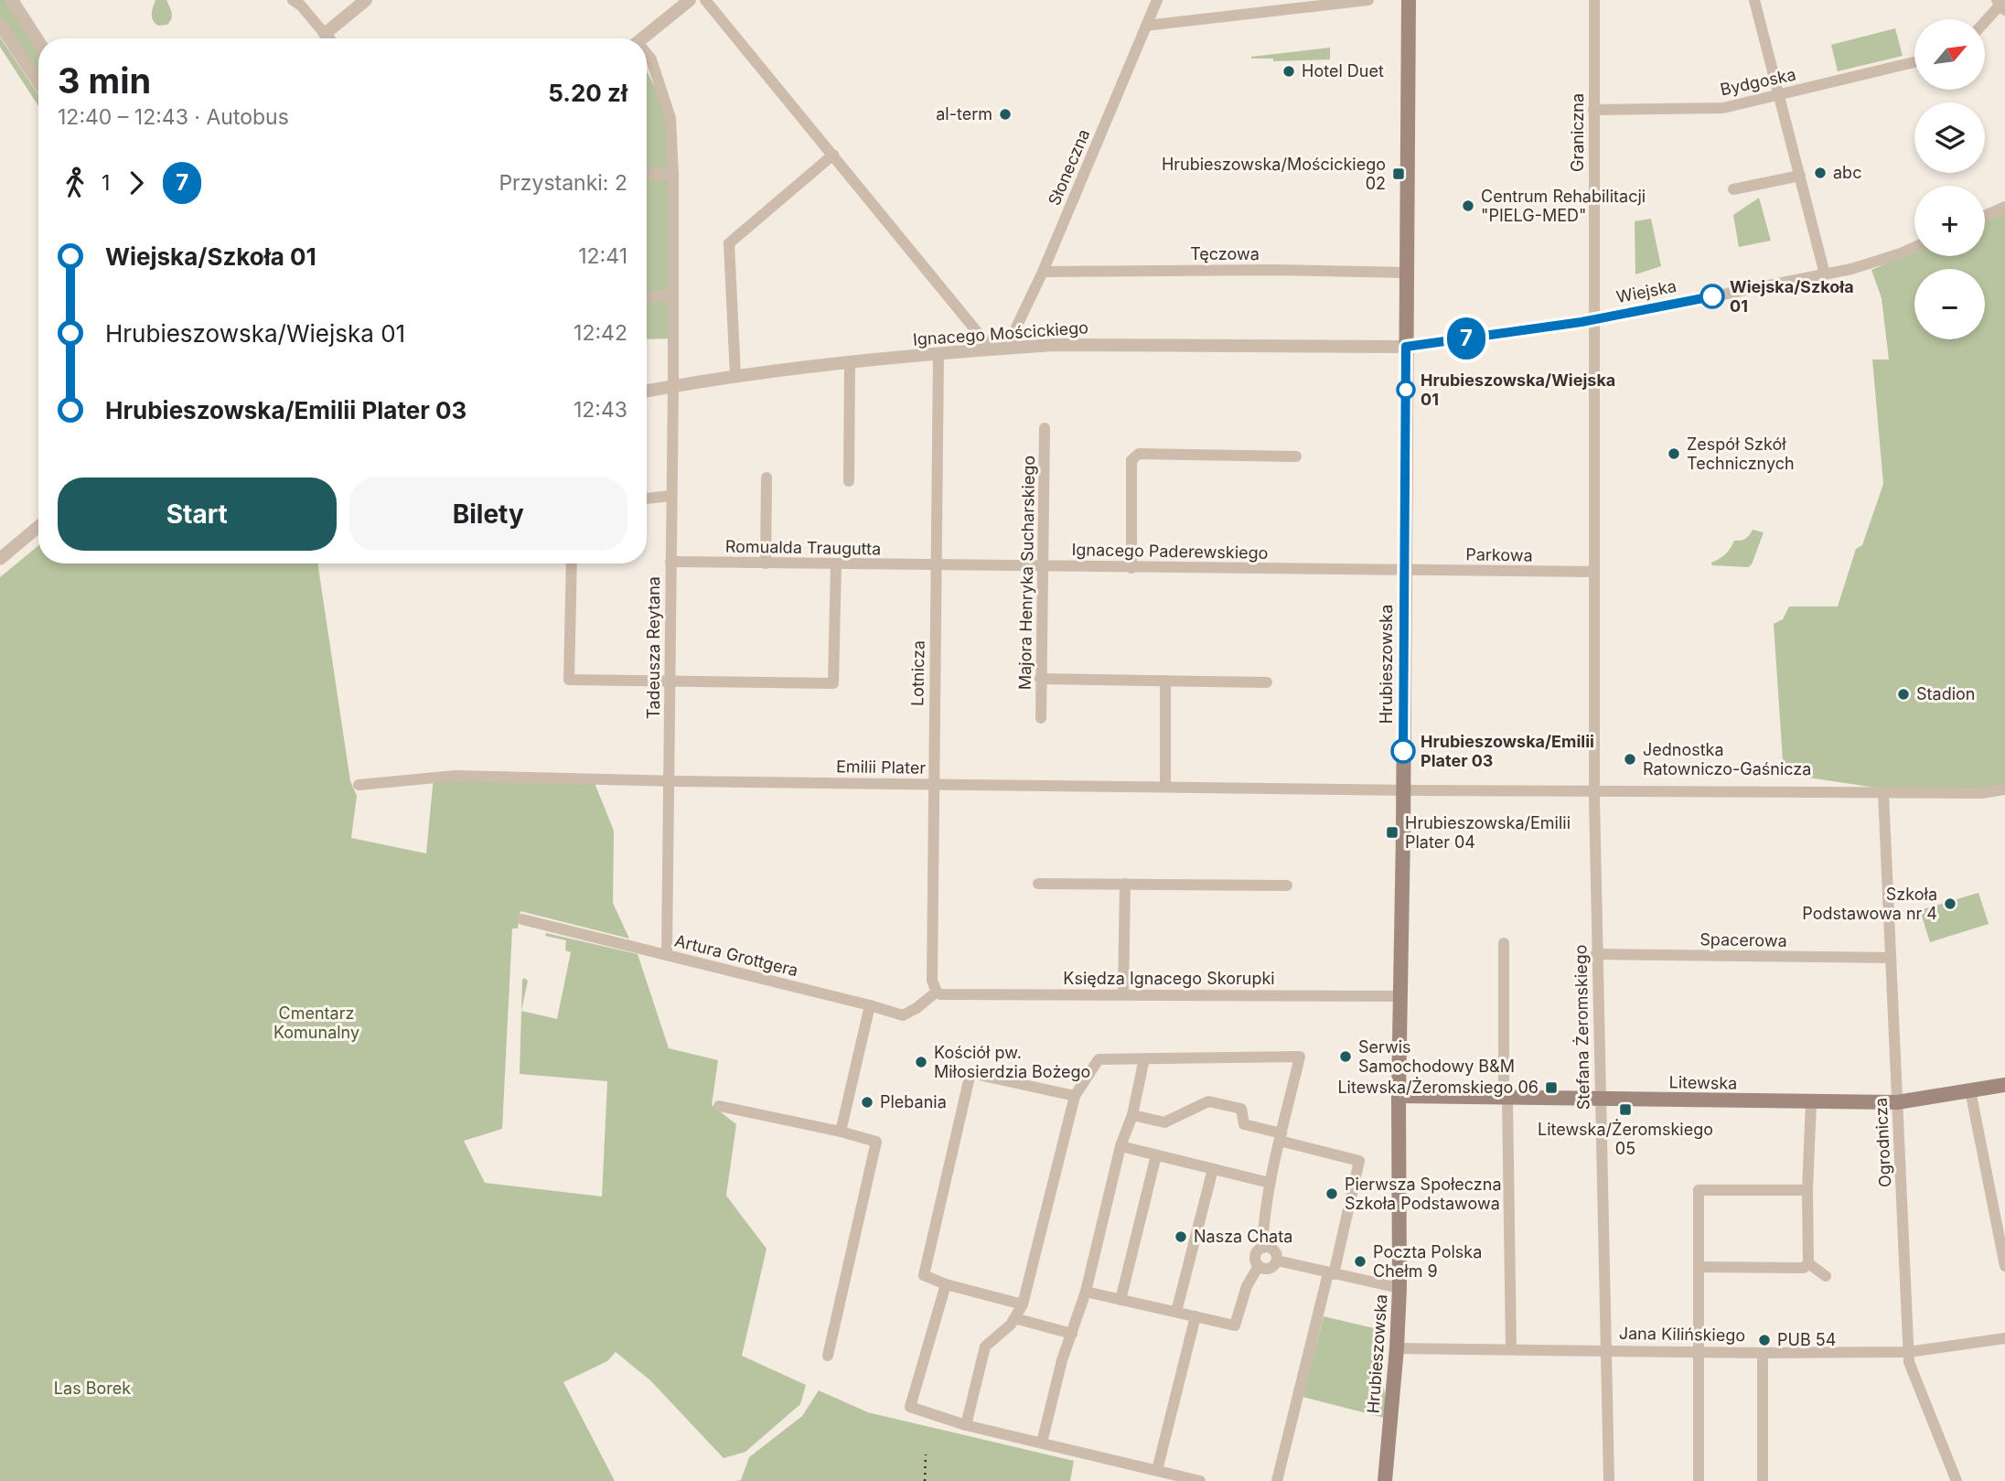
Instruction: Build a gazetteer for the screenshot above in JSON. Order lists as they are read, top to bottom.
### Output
{
  "streets": {
    "main road": ["Hrubieszowska", "Litewska"],
    "street": [
      "Bydgoska",
      "Graniczna",
      "Słoneczna",
      "Tęczowa",
      "Wiejska",
      "Ignacego Mościckiego",
      "Romualda Traugutta",
      "Ignacego Paderewskiego",
      "Parkowa",
      "Majora Henryka Sucharskiego",
      "Tadeusza Reytana",
      "Lotnicza",
      "Emilii Plater",
      "Spacerowa",
      "Artura Grottgera",
      "Księdza Ignacego Skorupki",
      "Stefana Żeromskiego",
      "Ogrodnicza",
      "Jana Kilińskiego"
    ]
  },
  "crossings": [
    ["Bydgoska", "Graniczna"],
    ["Graniczna", "Wiejska"],
    ["Graniczna", "Parkowa"],
    ["Graniczna", "Stefana Żeromskiego"],
    ["Słoneczna", "Tęczowa"],
    ["Słoneczna", "Ignacego Mościckiego"],
    ["Tęczowa", "Hrubieszowska"],
    ["Wiejska", "Ignacego Mościckiego"],
    ["Wiejska", "Hrubieszowska"],
    ["Ignacego Mościckiego", "Tadeusza Reytana"],
    ["Ignacego Mościckiego", "Hrubieszowska"],
    ["Ignacego Mościckiego", "Lotnicza"],
    ["Romualda Traugutta", "Ignacego Paderewskiego"],
    ["Romualda Traugutta", "Tadeusza Reytana"],
    ["Romualda Traugutta", "Lotnicza"],
    ["Ignacego Paderewskiego", "Parkowa"],
    ["Ignacego Paderewskiego", "Majora Henryka Sucharskiego"],
    ["Ignacego Paderewskiego", "Hrubieszowska"],
    ["Ignacego Paderewskiego", "Lotnicza"],
    ["Parkowa", "Hrubieszowska"],
    ["Parkowa", "Stefana Żeromskiego"],
    ["Tadeusza Reytana", "Emilii Plater"],
    ["Tadeusza Reytana", "Artura Grottgera"],
    ["Hrubieszowska", "Emilii Plater"],
    ["Hrubieszowska", "Księdza Ignacego Skorupki"],
    ["Hrubieszowska", "Litewska"],
    ["Hrubieszowska", "Jana Kilińskiego"],
    ["Lotnicza", "Emilii Plater"],
    ["Lotnicza", "Artura Grottgera"],
    ["Lotnicza", "Księdza Ignacego Skorupki"],
    ["Emilii Plater", "Stefana Żeromskiego"],
    ["Emilii Plater", "Ogrodnicza"],
    ["Spacerowa", "Stefana Żeromskiego"],
    ["Spacerowa", "Ogrodnicza"],
    ["Artura Grottgera", "Księdza Ignacego Skorupki"],
    ["Stefana Żeromskiego", "Litewska"],
    ["Stefana Żeromskiego", "Jana Kilińskiego"],
    ["Litewska", "Ogrodnicza"],
    ["Ogrodnicza", "Jana Kilińskiego"]
  ],
  "parks": ["Cmentarz Komunalny", "Las Borek"],
  "places": {
    "other": [
      "Hotel Duet",
      "al-term",
      "abc",
      "Centrum Rehabilitacji \"PIELG-MED\"",
      "Wiejska/Szkoła 01",
      "Hrubieszowska/Wiejska 01",
      "Zespół Szkół Technicznych",
      "Stadion",
      "Hrubieszowska/Emilii Plater 03",
      "Jednostka Ratowniczo-Gaśnicza",
      "Szkoła Podstawowa nr 4",
      "Serwis Samochodowy B&M",
      "Kościół pw. Miłosierdzia Bożego",
      "Plebania",
      "Pierwsza Społeczna Szkoła Podstawowa",
      "Nasza Chata",
      "Poczta Polska Chełm 9",
      "PUB 54"
    ],
    "transit": [
      "Hrubieszowska/Mościckiego 02",
      "Hrubieszowska/Emilii Plater 04",
      "Litewska/Żeromskiego 06",
      "Litewska/Żeromskiego 05"
    ]
  },
  "lines": ["bus line 7"],
  "north": "top right",
  "page": {
    "on_map": "7",
    "map_buttons": ["+", "−"],
    "heading": ["3 min", "12:40 – 12:43 · Autobus", "5.20 zł"],
    "legs": ["1", "7", "Przystanki: 2"],
    "list": [
      {
        "name": "Wiejska/Szkoła 01",
        "value": "12:41"
      },
      {
        "name": "Hrubieszowska/Wiejska 01",
        "value": "12:42"
      },
      {
        "name": "Hrubieszowska/Emilii Plater 03",
        "value": "12:43"
      }
    ],
    "buttons": ["Start", "Bilety"]
  }
}
